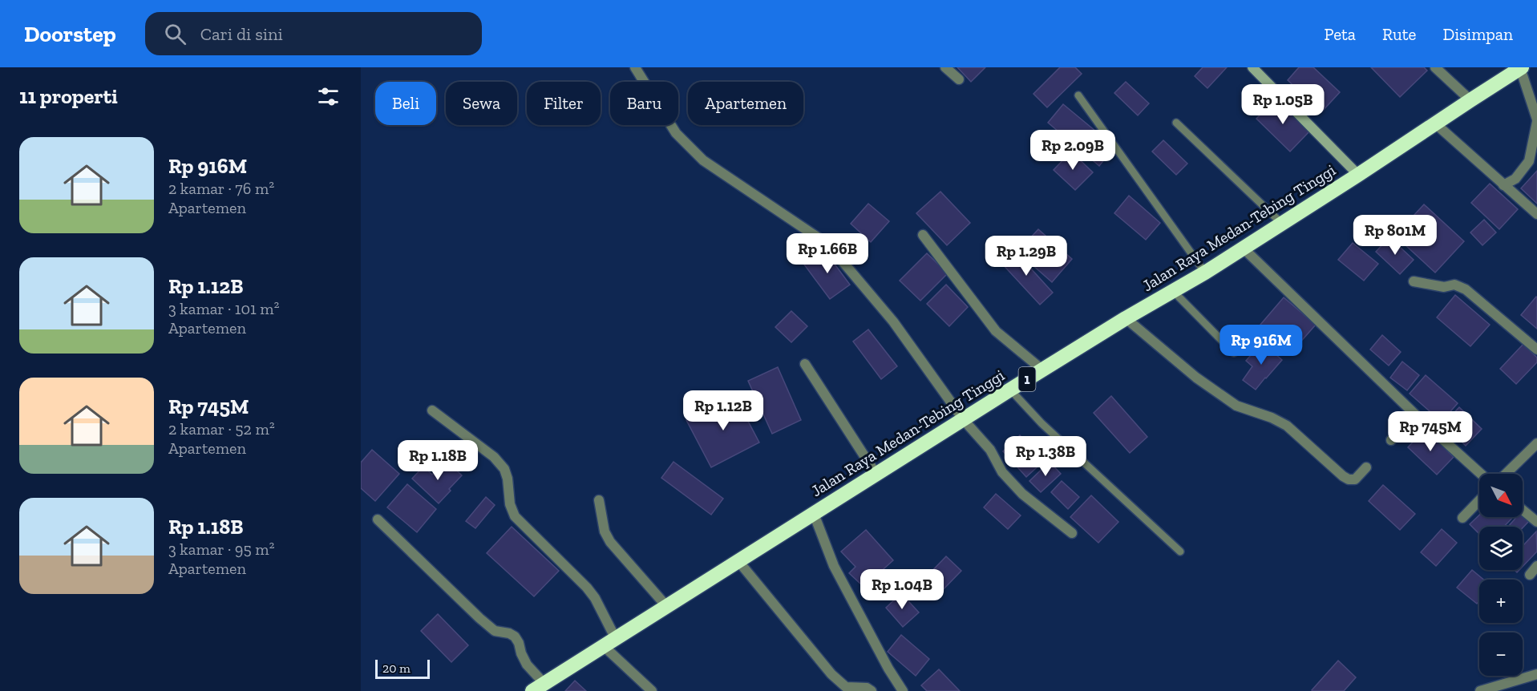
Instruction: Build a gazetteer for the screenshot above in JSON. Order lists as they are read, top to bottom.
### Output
{
  "streets": {
    "highway": ["Jalan Raya Medan-Tebing Tinggi", "1"]
  },
  "scale_bar": "20 m",
  "north": "bottom right",
  "page": {
    "header": "Doorstep",
    "search": "Cari di sini",
    "nav": ["Peta", "Rute", "Disimpan"],
    "heading": "11 properti",
    "chip": [
      "Beli",
      "Sewa",
      "Filter",
      "Baru",
      "Apartemen"
    ],
    "price": [
      "Rp 1.05B",
      "Rp 2.09B",
      "Rp 801M",
      "Rp 1.66B",
      "Rp 1.29B",
      "Rp 916M",
      "Rp 1.12B",
      "Rp 745M",
      "Rp 1.38B",
      "Rp 1.18B",
      "Rp 1.04B"
    ],
    "list": [
      {
        "name": "Rp 916M",
        "note": "2 kamar · 76 m² · Apartemen"
      },
      {
        "name": "Rp 1.12B",
        "note": "3 kamar · 101 m² · Apartemen"
      },
      {
        "name": "Rp 745M",
        "note": "2 kamar · 52 m² · Apartemen"
      },
      {
        "name": "Rp 1.18B",
        "note": "3 kamar · 95 m² · Apartemen"
      }
    ],
    "map_buttons": ["+", "−"],
    "scale": "20 m"
  }
}
